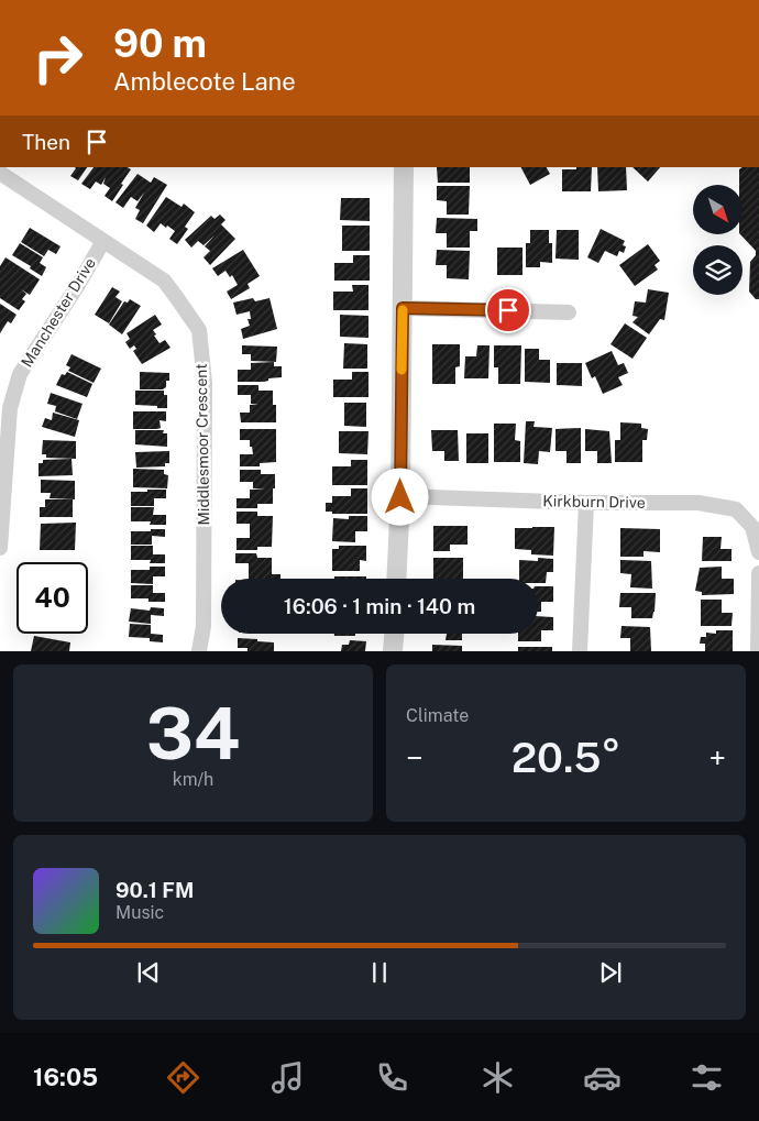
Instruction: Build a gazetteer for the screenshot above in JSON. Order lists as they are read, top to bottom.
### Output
{
  "streets": {
    "street": ["Manchester Drive", "Middlesmoor Crescent", "Kirkburn Drive"]
  },
  "crossings": [
    ["Manchester Drive", "Middlesmoor Crescent"]
  ],
  "north": "bottom right",
  "page": {
    "turn": ["90 m", "Amblecote Lane"],
    "then": "Then",
    "limit": "40",
    "trip": "16:06 · 1 min · 140 m",
    "tile": [
      ["34", "km/h"],
      "Climate"
    ],
    "heat": ["−", "20.5°", "+"],
    "song": ["90.1 FM", "Music"],
    "tabs": "16:05"
  }
}
